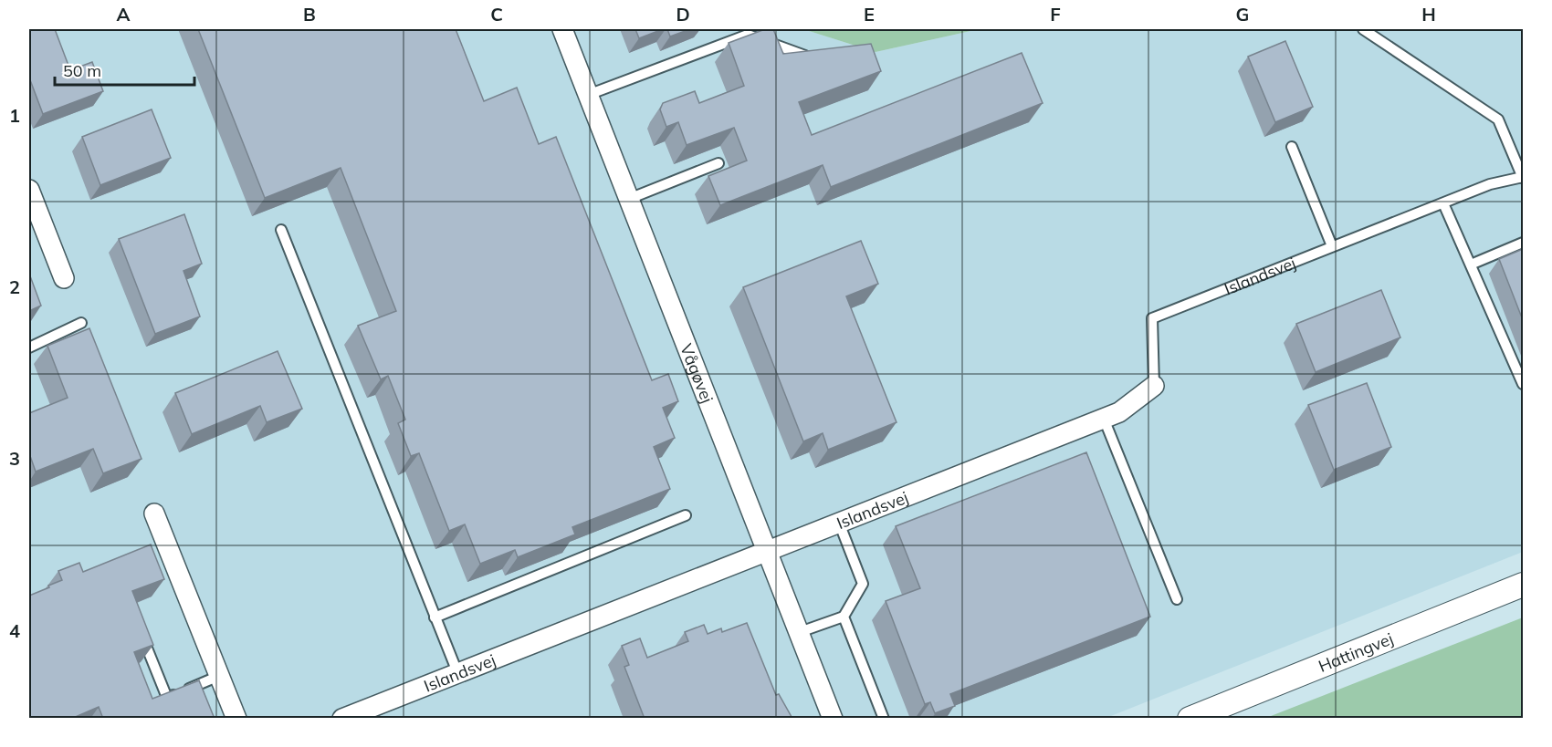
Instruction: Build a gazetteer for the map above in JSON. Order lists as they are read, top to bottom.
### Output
{
  "streets": {
    "street": ["Islandsvej", "Vågøvej", "Hattingvej"]
  },
  "crossings": [
    ["Islandsvej", "Vågøvej"]
  ],
  "scale_bar": "50 m",
  "grid": {
    "columns": [
      "A",
      "B",
      "C",
      "D",
      "E",
      "F",
      "G",
      "H"
    ],
    "rows": [
      "1",
      "2",
      "3",
      "4"
    ]
  }
}
